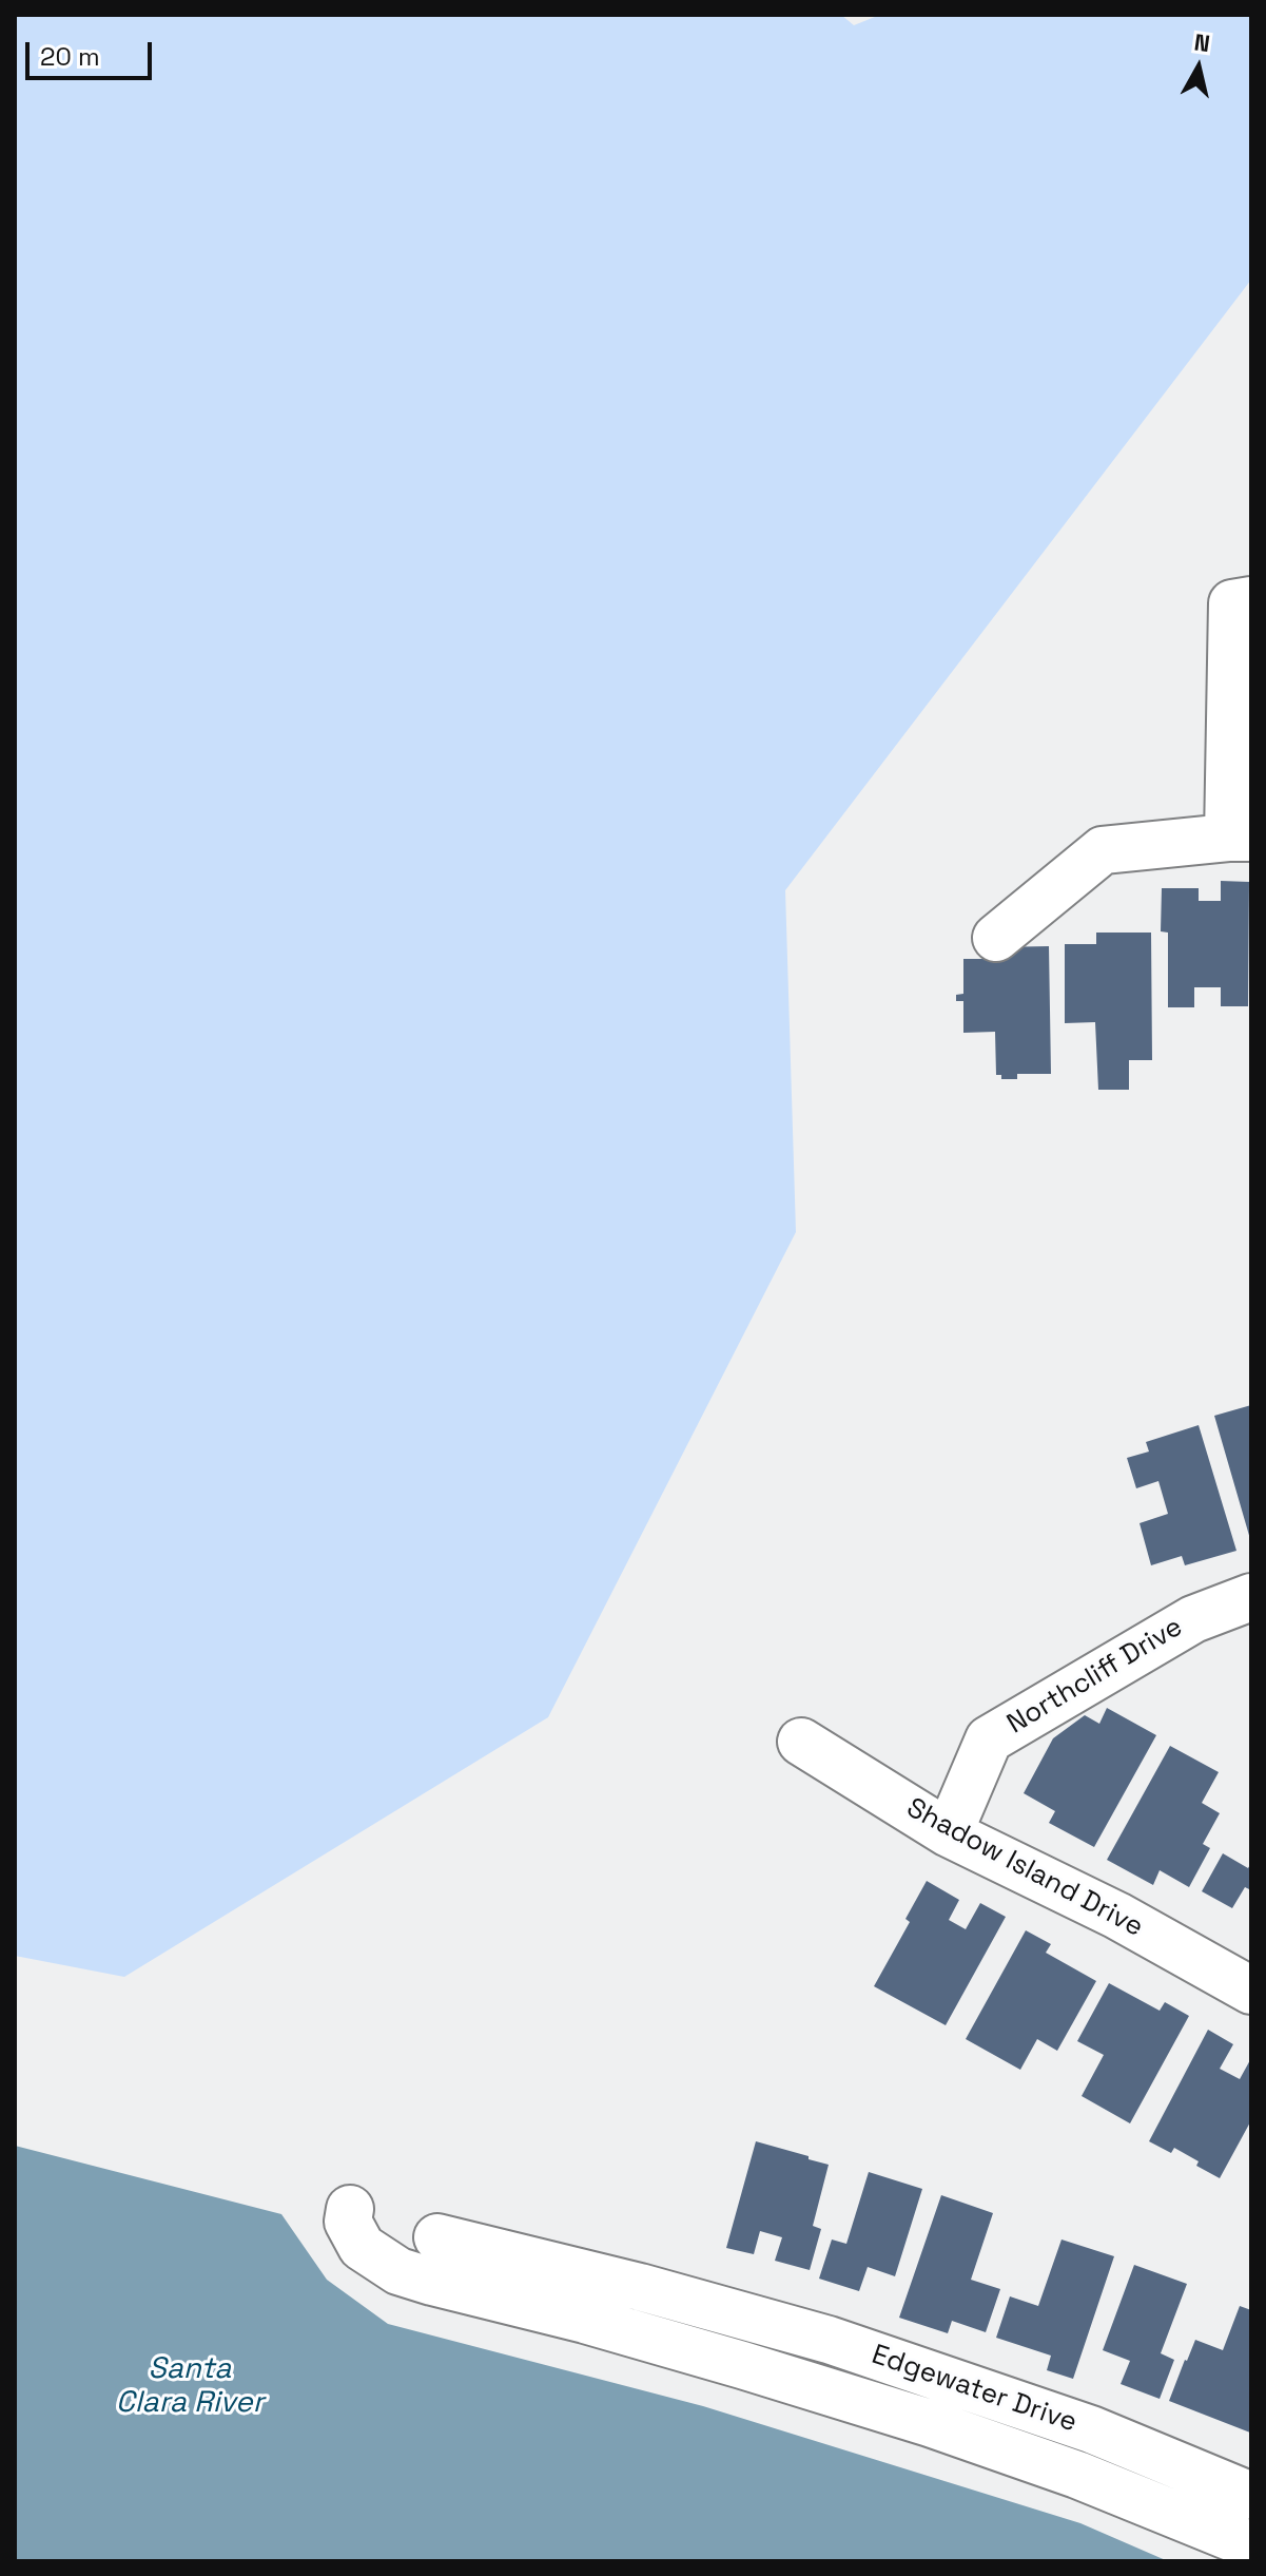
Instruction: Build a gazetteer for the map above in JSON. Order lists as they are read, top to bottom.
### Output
{
  "streets": {
    "street": ["Northcliff Drive", "Shadow Island Drive", "Edgewater Drive"]
  },
  "crossings": [
    ["Northcliff Drive", "Shadow Island Drive"]
  ],
  "water": ["Santa Clara River"],
  "scale_bar": "20 m",
  "north": "top"
}
